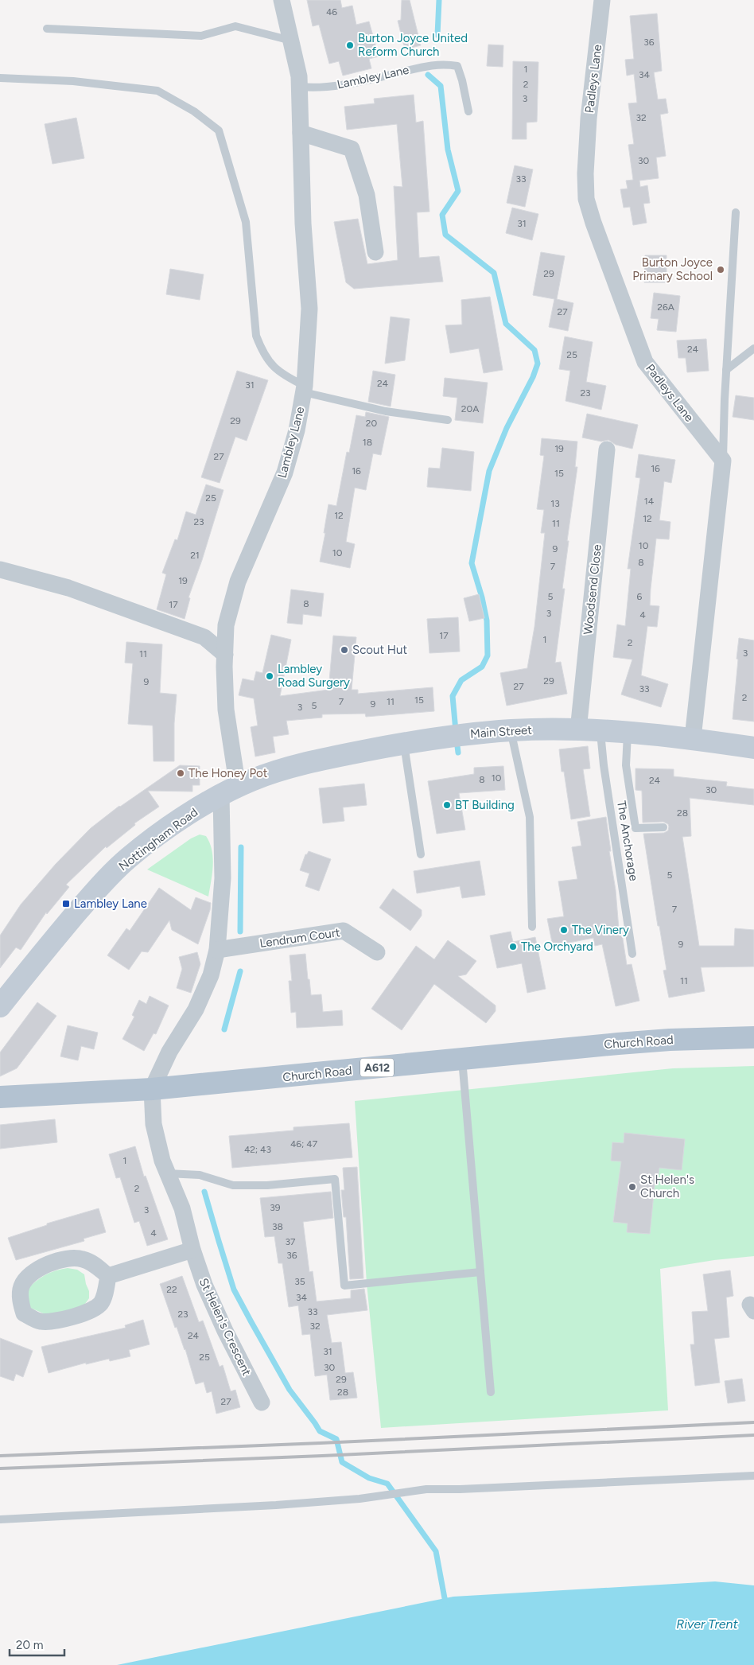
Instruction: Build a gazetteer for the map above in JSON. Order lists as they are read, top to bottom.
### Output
{
  "streets": {
    "main road": ["Church Road", "A612"],
    "street": [
      "Lambley Lane",
      "Padleys Lane",
      "Woodsend Close",
      "Main Street",
      "Nottingham Road",
      "Lendrum Court",
      "St Helen's Crescent"
    ],
    "lane": ["The Anchorage"]
  },
  "crossings": [
    ["Lambley Lane", "Main Street"],
    ["Lambley Lane", "Nottingham Road"],
    ["Lambley Lane", "Lendrum Court"],
    ["Lambley Lane", "Church Road"],
    ["Lambley Lane", "St Helen's Crescent"],
    ["Woodsend Close", "Main Street"],
    ["Main Street", "Nottingham Road"],
    ["Main Street", "The Anchorage"],
    ["Church Road", "St Helen's Crescent"]
  ],
  "water": ["River Trent"],
  "places": {
    "other": [
      "Burton Joyce United Reform Church",
      "Burton Joyce Primary School",
      "Scout Hut",
      "Lambley Road Surgery",
      "The Honey Pot",
      "BT Building",
      "The Vinery",
      "The Orchyard",
      "St Helen's Church"
    ],
    "transit": ["Lambley Lane"]
  },
  "house_numbers": [
    "46",
    "36",
    "1",
    "34",
    "2",
    "3",
    "32",
    "30",
    "33",
    "31",
    "29",
    "26A",
    "27",
    "24",
    "25",
    "24",
    "31",
    "23",
    "20A",
    "29",
    "20",
    "18",
    "19",
    "27",
    "16",
    "16",
    "15",
    "25",
    "14",
    "13",
    "12",
    "12",
    "23",
    "11",
    "10",
    "9",
    "10",
    "21",
    "8",
    "7",
    "19",
    "5",
    "6",
    "8",
    "17",
    "3",
    "4",
    "17",
    "1",
    "2",
    "3",
    "11",
    "29",
    "9",
    "27",
    "33",
    "2",
    "15",
    "7",
    "11",
    "9",
    "5",
    "3",
    "10",
    "8",
    "24",
    "30",
    "28",
    "5",
    "7",
    "9",
    "11",
    "46; 47",
    "42; 43",
    "1",
    "2",
    "39",
    "3",
    "38",
    "4",
    "37",
    "36",
    "35",
    "22",
    "34",
    "33",
    "23",
    "32",
    "24",
    "31",
    "25",
    "30",
    "29",
    "28",
    "27"
  ],
  "scale_bar": "20 m"
}
